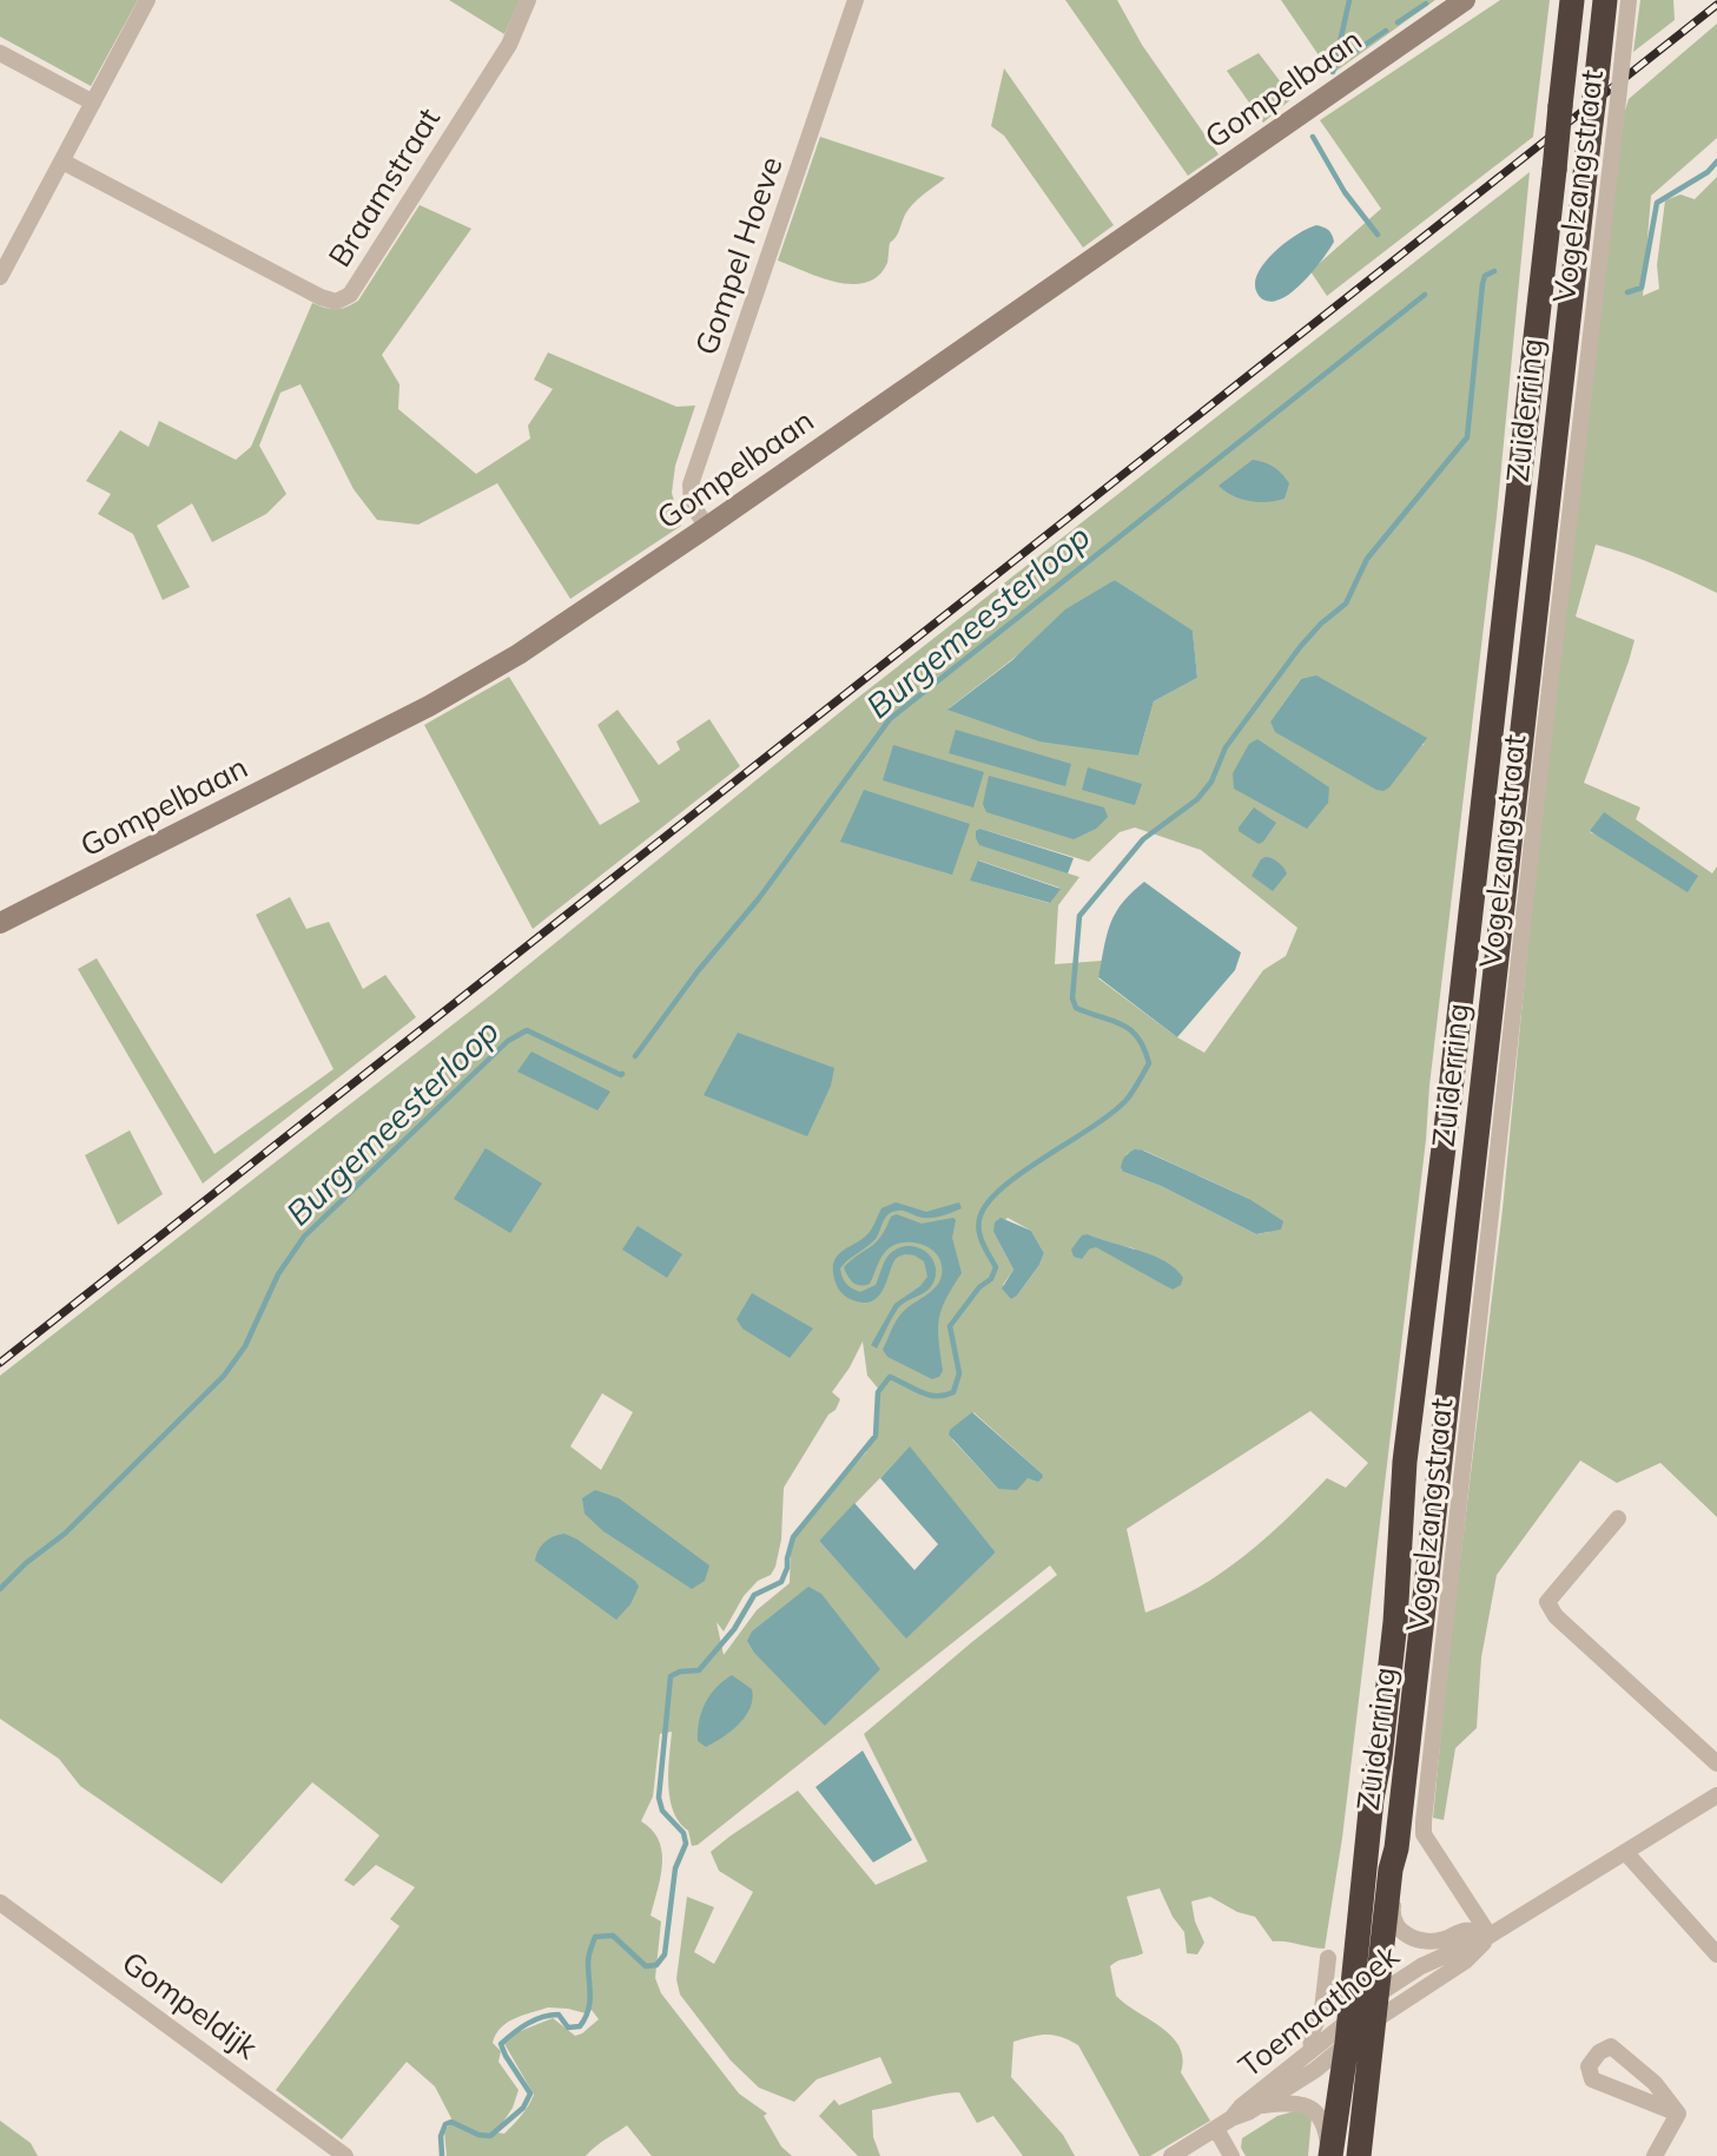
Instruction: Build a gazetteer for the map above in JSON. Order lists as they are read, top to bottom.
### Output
{
  "streets": {
    "highway": ["Zuiderring"],
    "street": [
      "Gompelbaan",
      "Vogelzangstraat",
      "Braamstraat",
      "Gompel Hoeve",
      "Gompeldijk",
      "Toemaathoek"
    ]
  },
  "crossings": [
    ["Gompelbaan", "Gompel Hoeve"],
    ["Vogelzangstraat", "Toemaathoek"],
    ["Zuiderring", "Toemaathoek"]
  ],
  "water": ["Burgemeesterloop"]
}
